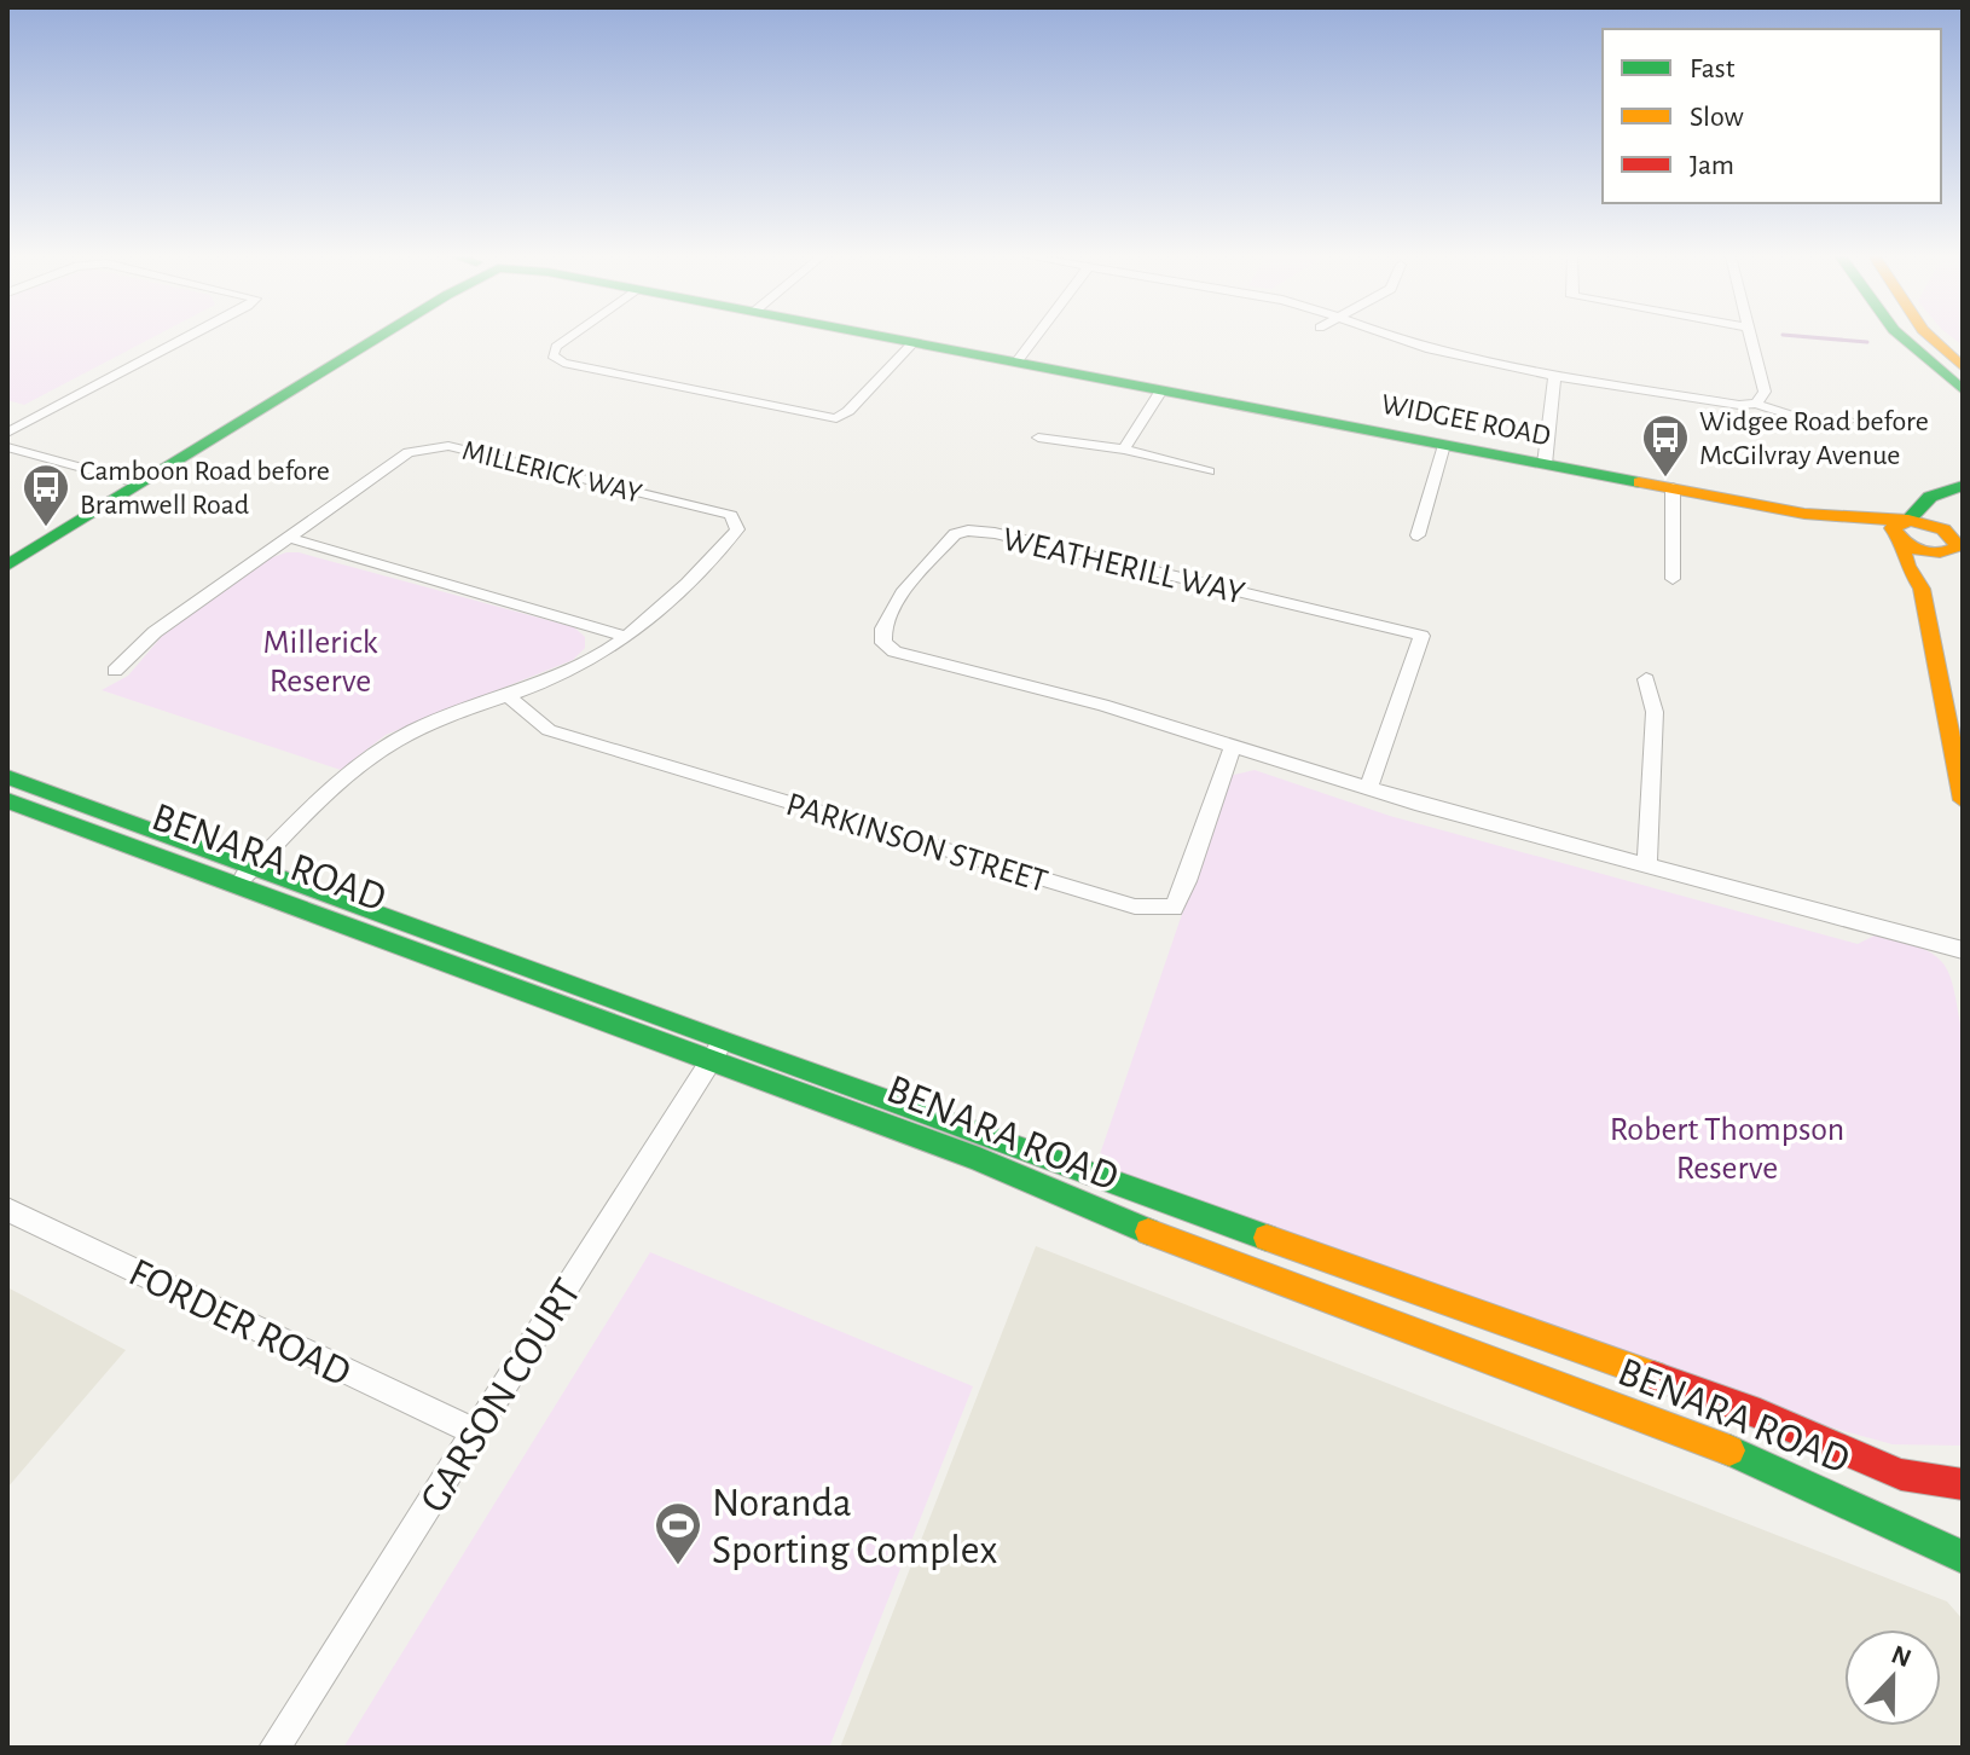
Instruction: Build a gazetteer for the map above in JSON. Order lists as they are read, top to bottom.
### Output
{
  "streets": {
    "main road": ["WIDGEE ROAD", "BENARA ROAD"],
    "street": [
      "MILLERICK WAY",
      "WEATHERILL WAY",
      "PARKINSON STREET",
      "FORDER ROAD",
      "GARSON COURT"
    ]
  },
  "crossings": [
    ["MILLERICK WAY", "PARKINSON STREET"],
    ["MILLERICK WAY", "BENARA ROAD"],
    ["WEATHERILL WAY", "PARKINSON STREET"],
    ["BENARA ROAD", "GARSON COURT"],
    ["FORDER ROAD", "GARSON COURT"]
  ],
  "parks": ["Millerick Reserve", "Robert Thompson Reserve"],
  "places": {
    "bus stop": ["Widgee Road before McGilvray Avenue", "Camboon Road before Bramwell Road"],
    "sports": ["Noranda Sporting Complex"]
  },
  "legend": ["Fast", "Slow", "Jam"],
  "north": "top"
}
